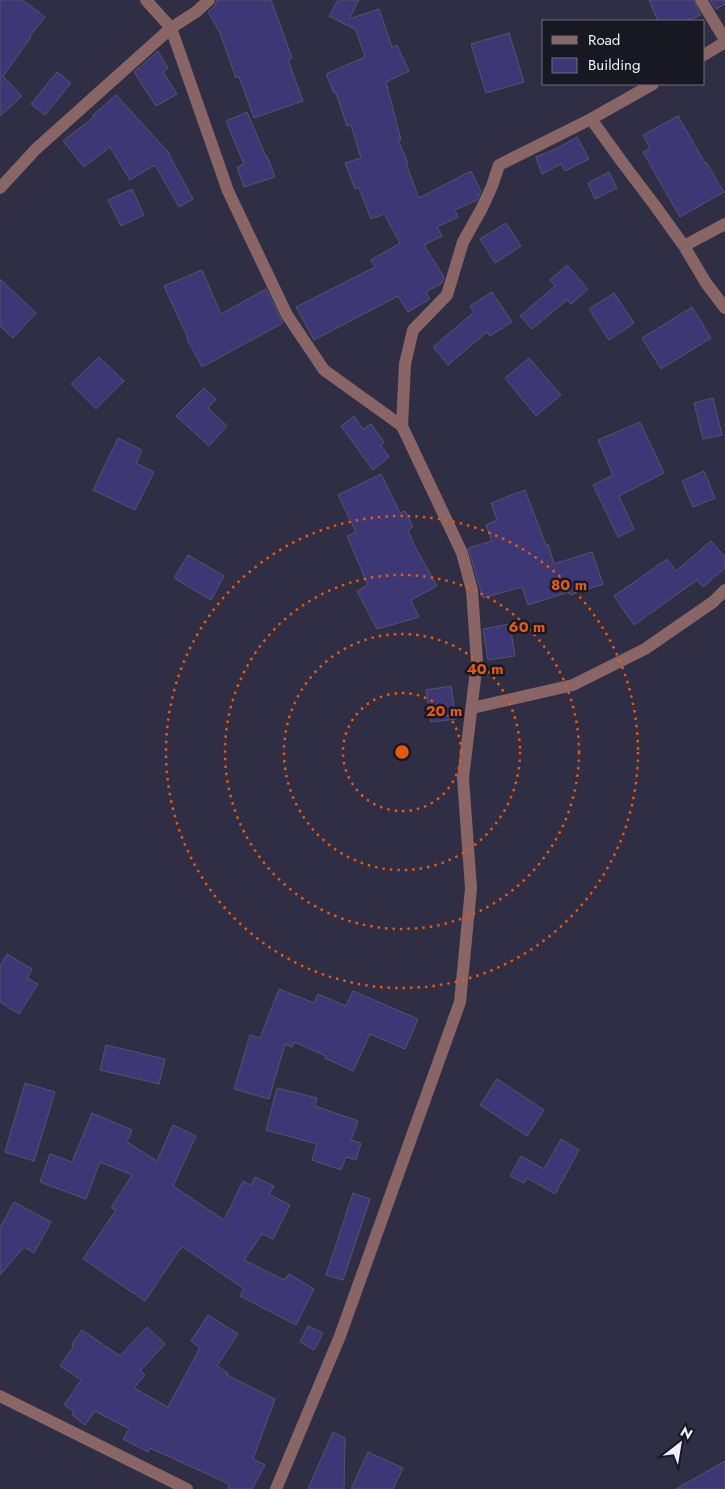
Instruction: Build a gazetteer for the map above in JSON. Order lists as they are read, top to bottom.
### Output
{
  "legend": ["Road", "Building"],
  "north": "top right",
  "rings": [
    "80 m",
    "60 m",
    "40 m",
    "20 m"
  ]
}
